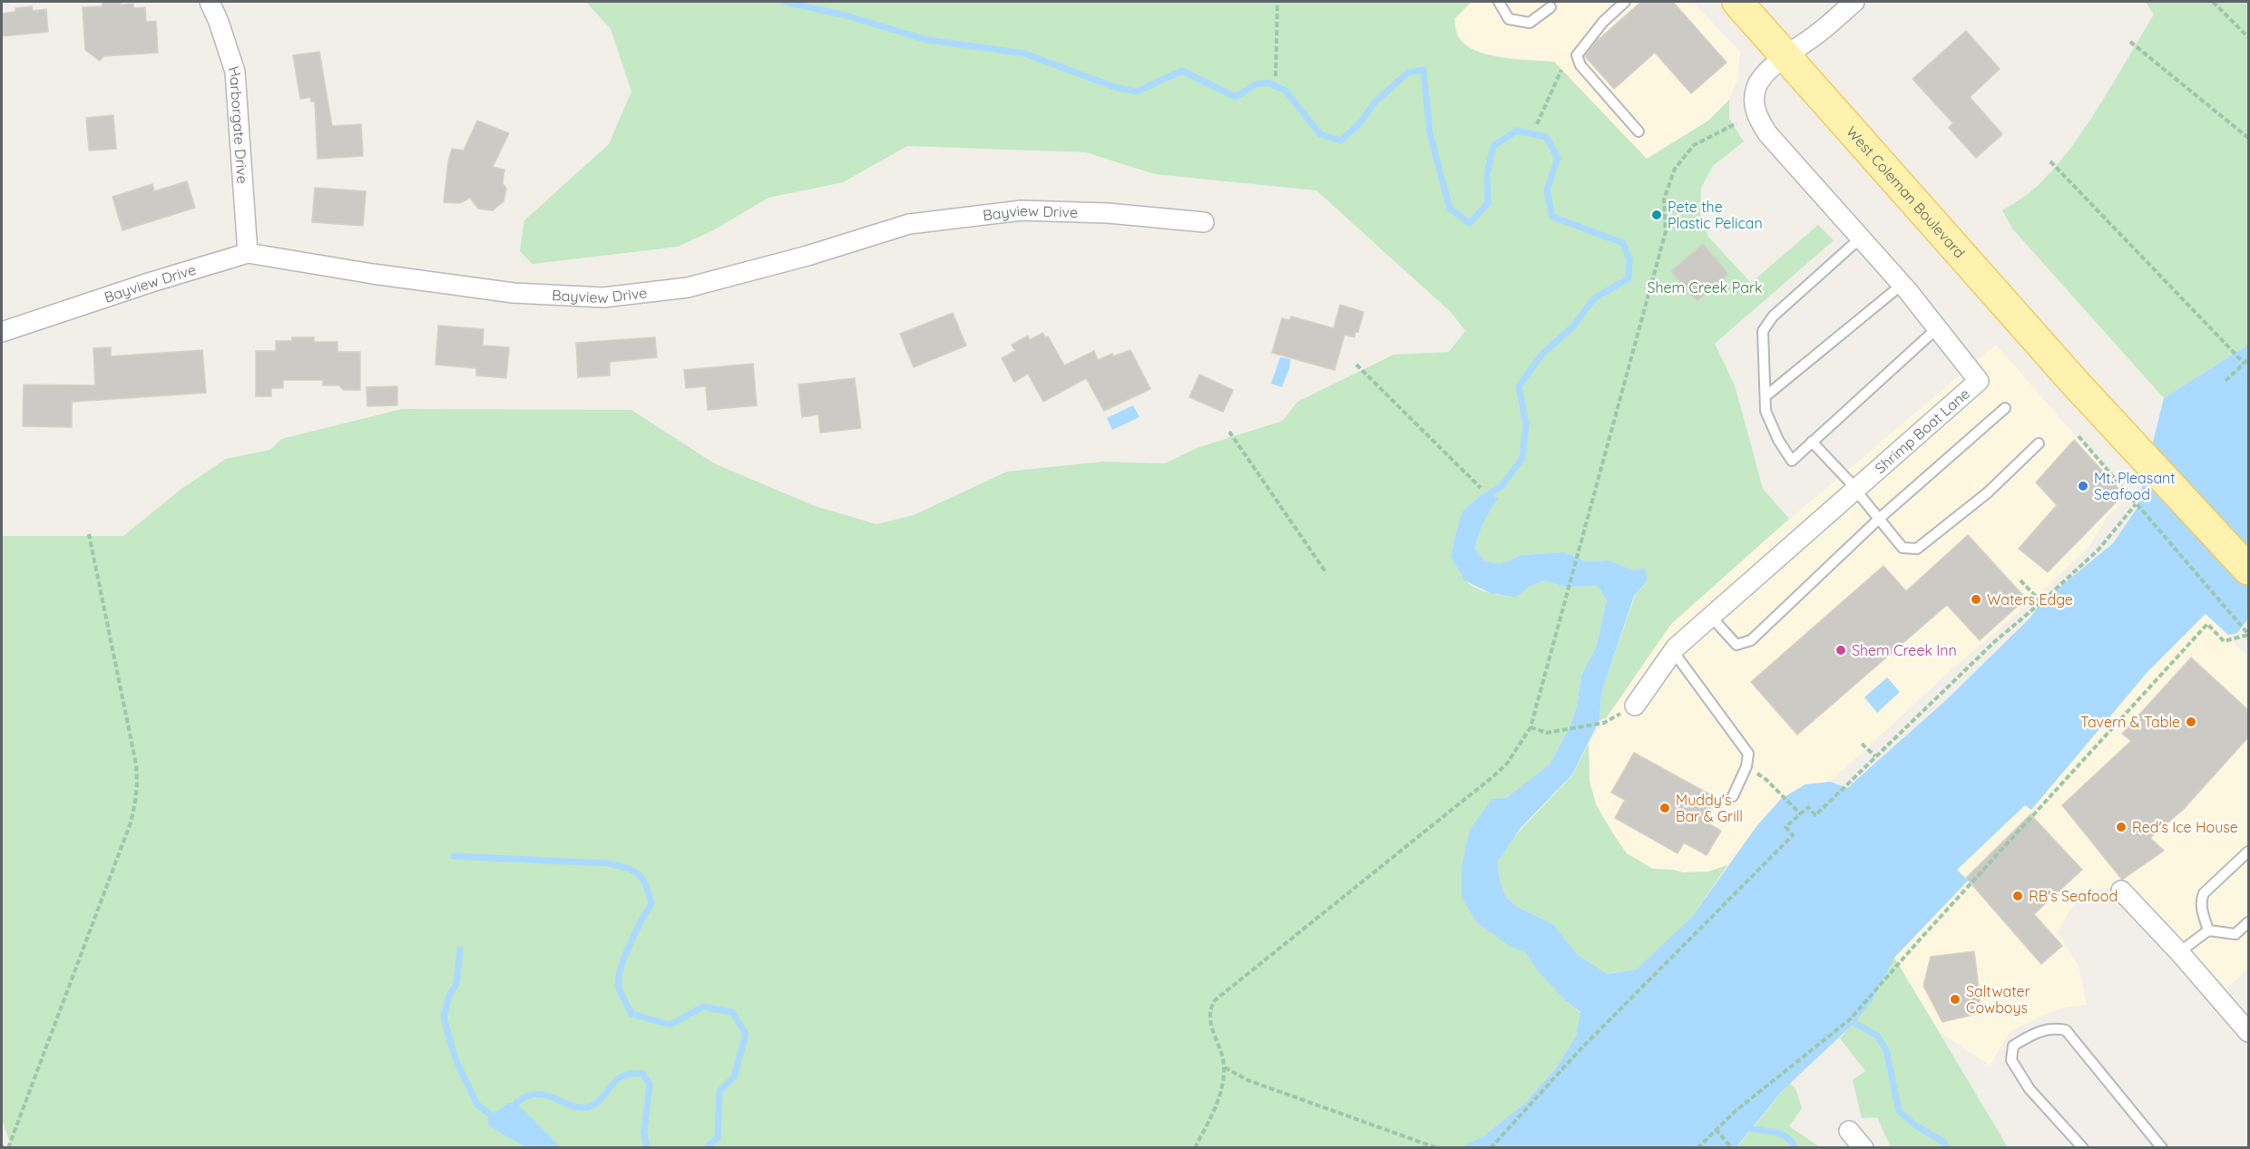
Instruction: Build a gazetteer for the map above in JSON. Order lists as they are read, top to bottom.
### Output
{
  "streets": {
    "main road": ["West Coleman Boulevard"],
    "street": ["Harborgate Drive", "Bayview Drive", "Shrimp Boat Lane"]
  },
  "crossings": [
    ["Harborgate Drive", "Bayview Drive"],
    ["West Coleman Boulevard", "Shrimp Boat Lane"]
  ],
  "parks": ["Shem Creek Park"],
  "places": [
    "Pete the Plastic Pelican",
    "Mt. Pleasant Seafood",
    "Waters Edge",
    "Shem Creek Inn",
    "Tavern & Table",
    "Muddy's Bar & Grill",
    "Red's Ice House",
    "RB's Seafood",
    "Saltwater Cowboys"
  ]
}
